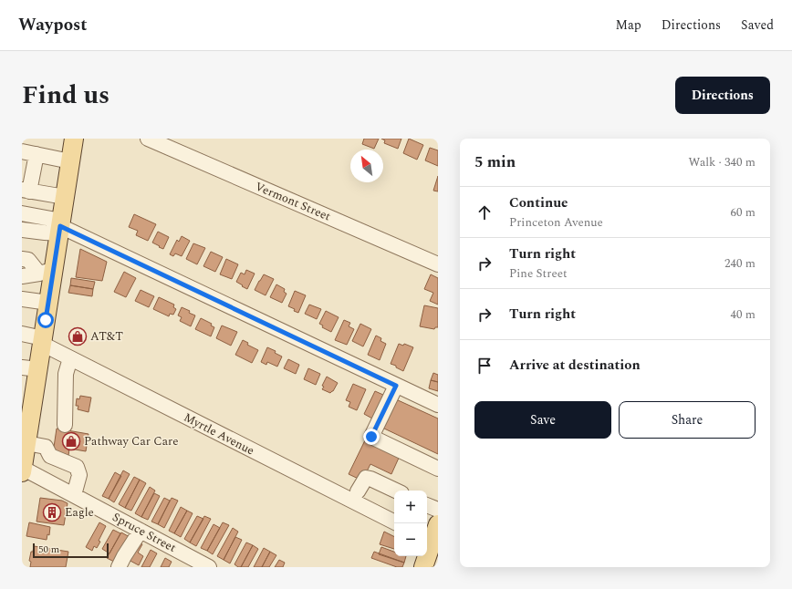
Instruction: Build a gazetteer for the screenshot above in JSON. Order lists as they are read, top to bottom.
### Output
{
  "streets": {
    "street": ["Vermont Street", "Myrtle Avenue", "Spruce Street"]
  },
  "places": {
    "shop": ["AT&T", "Pathway Car Care"],
    "building": ["Eagle"]
  },
  "scale_bar": "50 m",
  "north": "top left",
  "page": {
    "header": "Waypost",
    "nav": ["Map", "Directions", "Saved"],
    "title": "Find us",
    "buttons": [
      "Directions",
      ["Save", "Share"]
    ],
    "heading": ["5 min", "Walk · 340 m"],
    "list": [
      ["Continue", "Princeton Avenue", "60 m"],
      ["Turn right", "Pine Street", "240 m"],
      ["Turn right", "40 m"],
      "Arrive at destination"
    ],
    "map_buttons": ["+", "−"],
    "scale": "50 m"
  }
}
